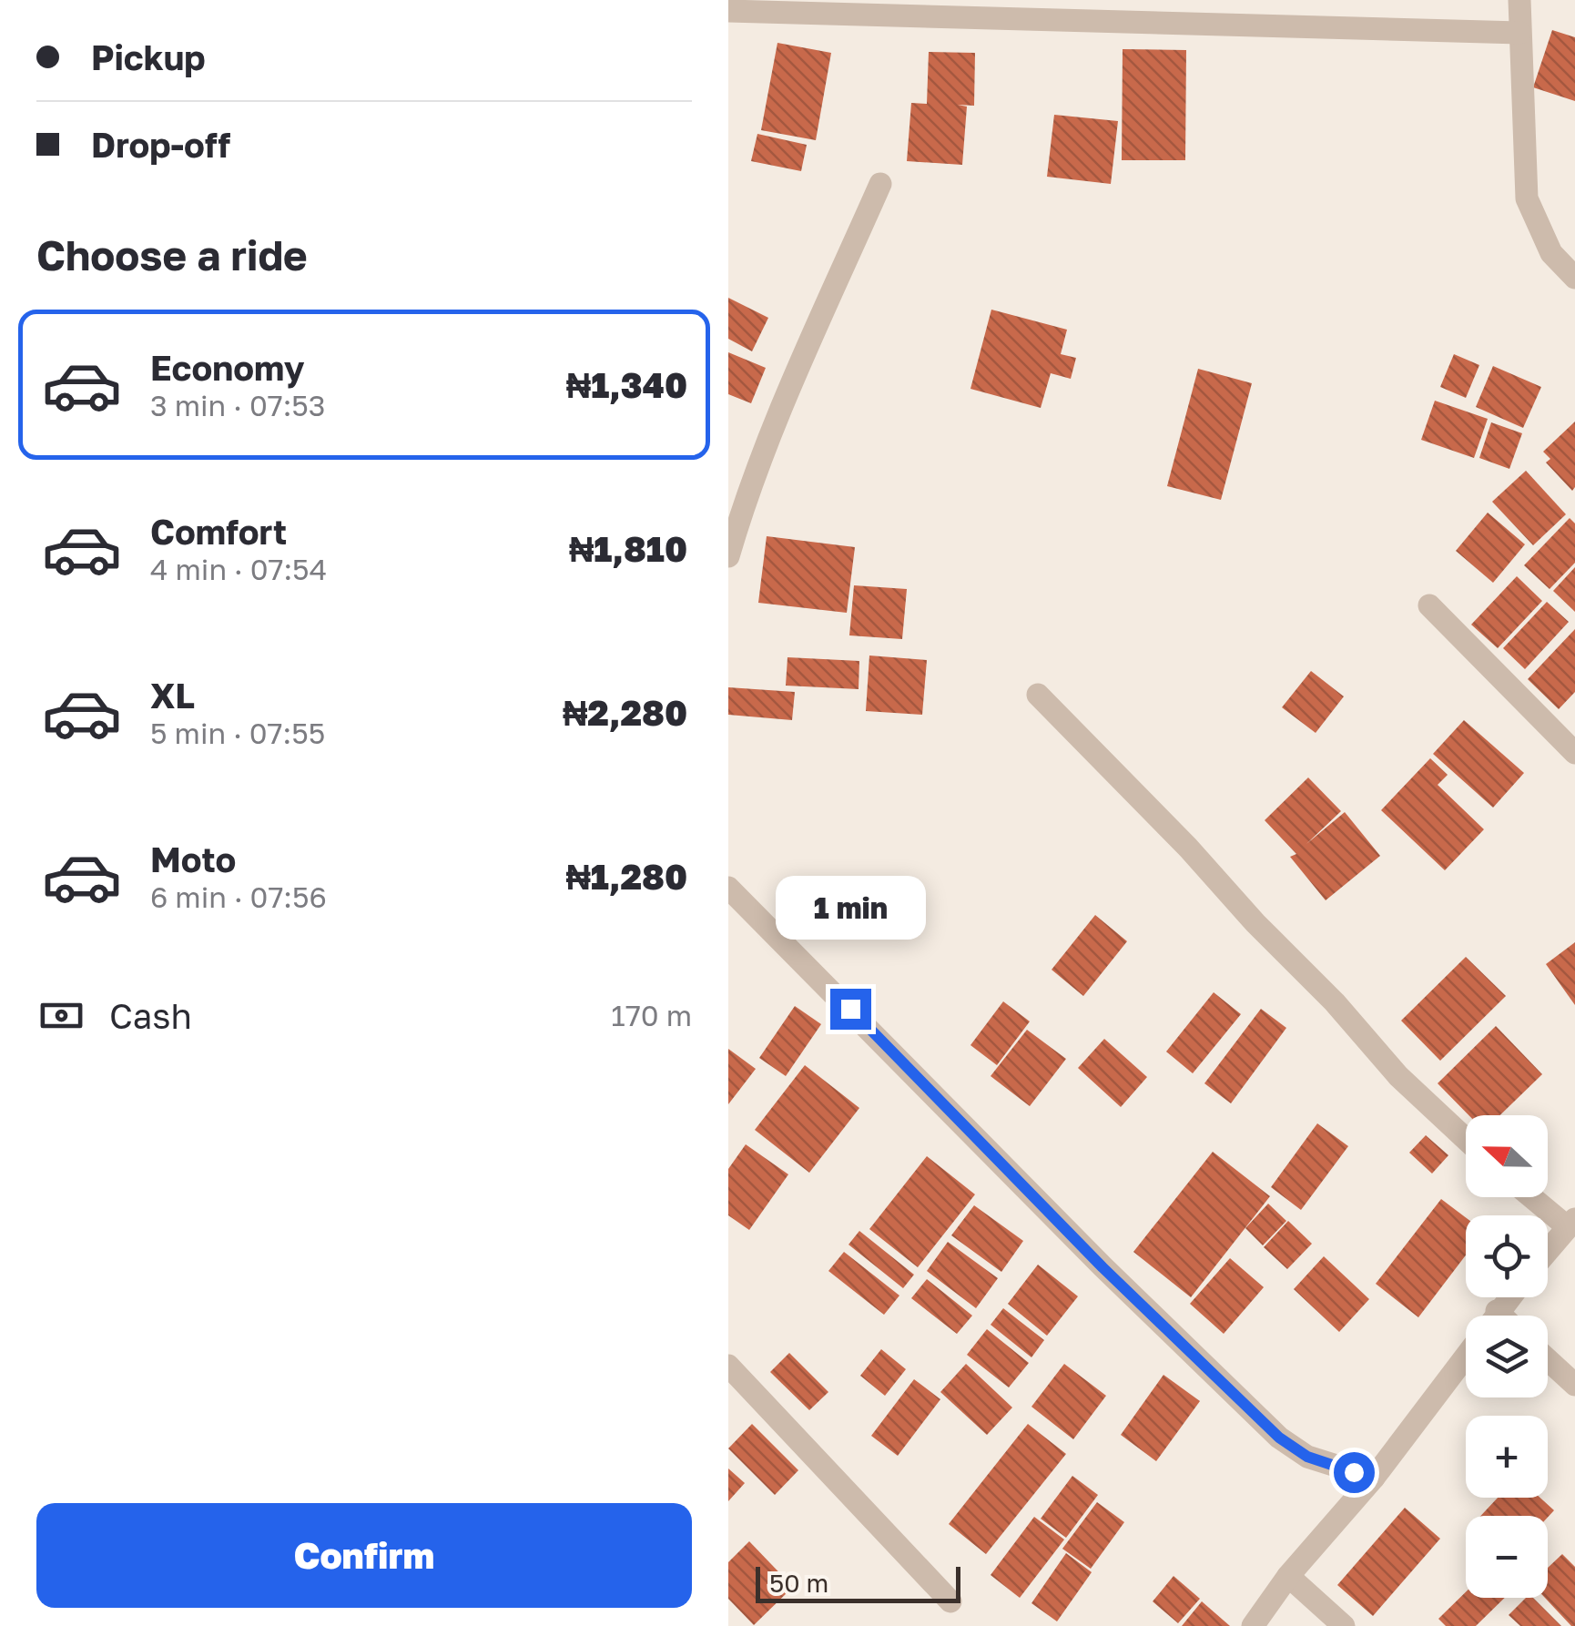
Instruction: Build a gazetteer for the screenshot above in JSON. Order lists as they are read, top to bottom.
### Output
{
  "scale_bar": "50 m",
  "north": "left",
  "page": {
    "banner": ["Pickup", "Drop-off"],
    "heading": "Choose a ride",
    "list": [
      {
        "name": "Economy",
        "note": "3 min · 07:53",
        "value": "₦1,340"
      },
      {
        "name": "Comfort",
        "note": "4 min · 07:54",
        "value": "₦1,810"
      },
      {
        "name": "XL",
        "note": "5 min · 07:55",
        "value": "₦2,280"
      },
      {
        "name": "Moto",
        "note": "6 min · 07:56",
        "value": "₦1,280"
      }
    ],
    "bubble": "1 min",
    "pay": ["Cash", "170 m"],
    "map_buttons": ["+", "−"],
    "buttons": "Confirm",
    "scale": "50 m"
  }
}
